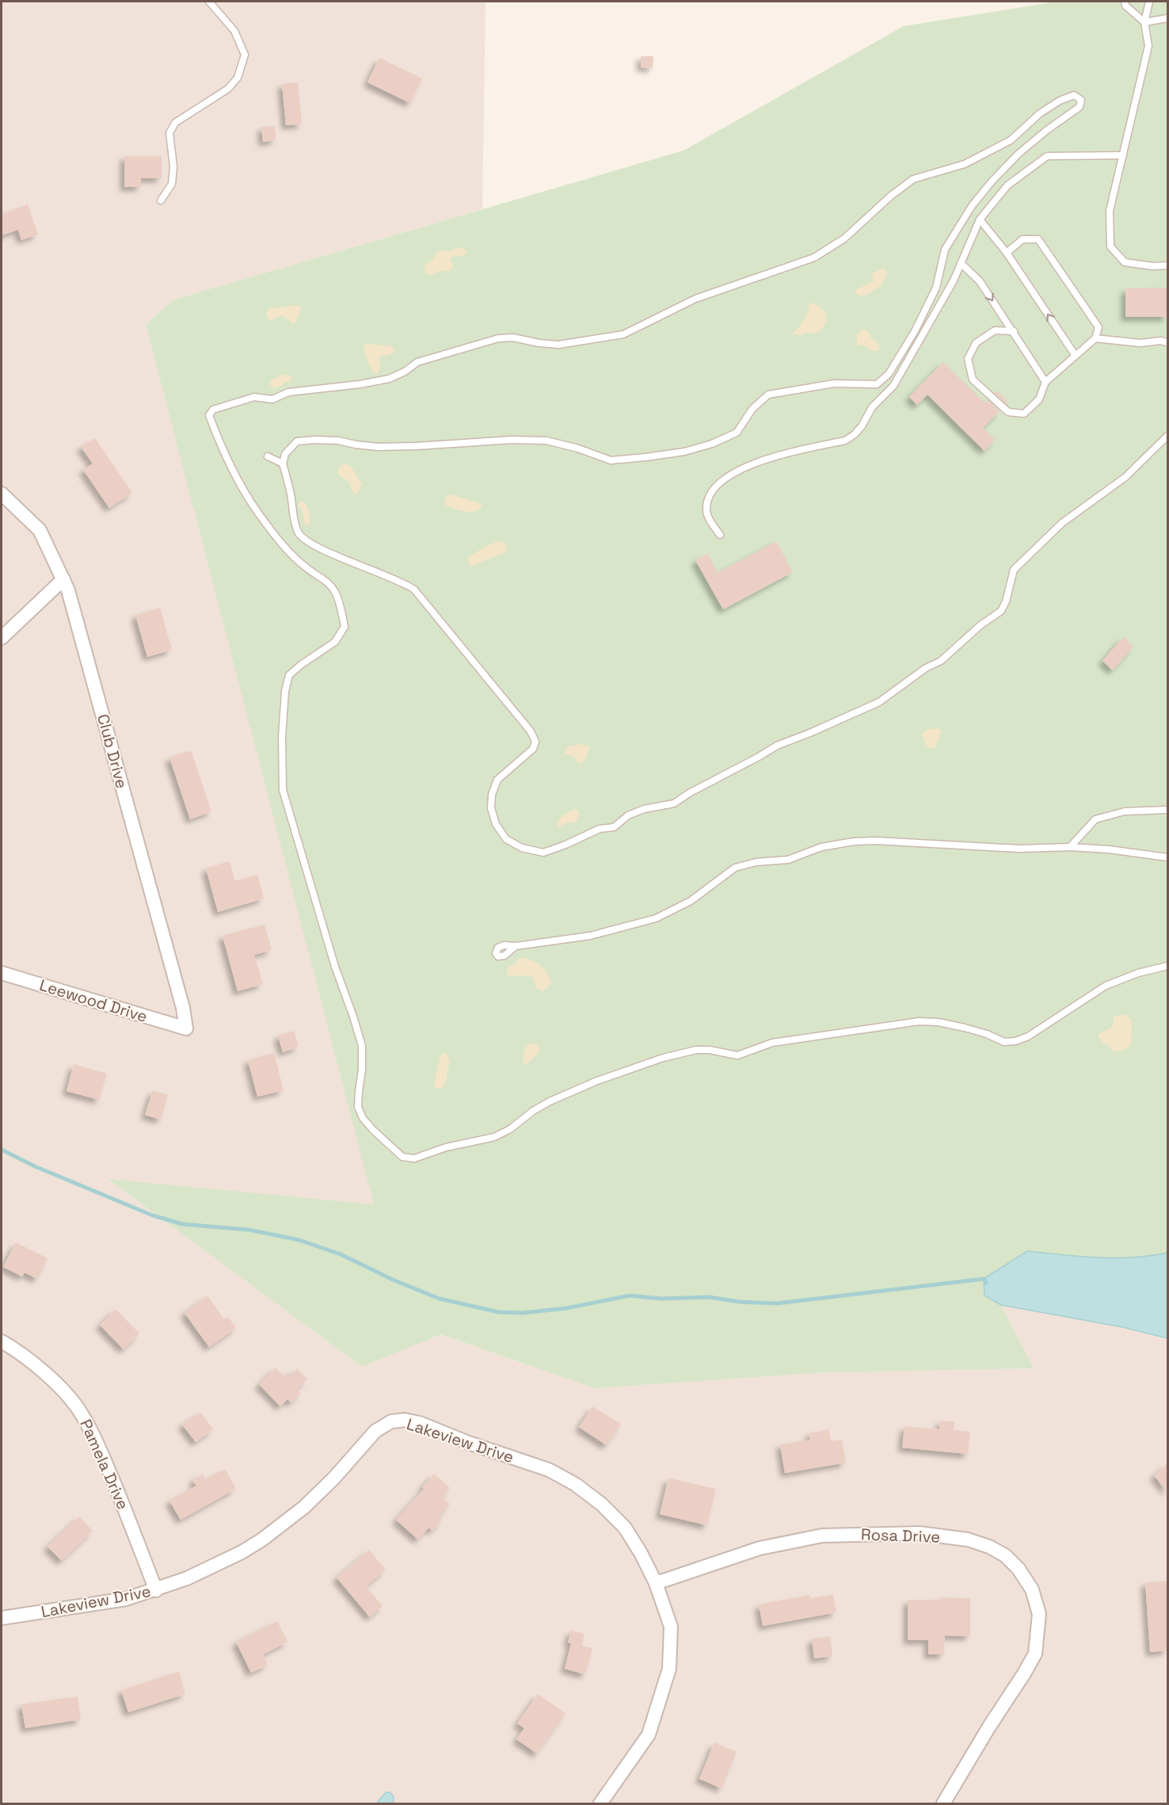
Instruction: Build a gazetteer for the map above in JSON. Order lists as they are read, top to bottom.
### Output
{
  "streets": {
    "street": [
      "Club Drive",
      "Leewood Drive",
      "Lakeview Drive",
      "Pamela Drive",
      "Rosa Drive"
    ]
  },
  "crossings": [
    ["Club Drive", "Leewood Drive"],
    ["Lakeview Drive", "Pamela Drive"],
    ["Lakeview Drive", "Rosa Drive"]
  ]
}
